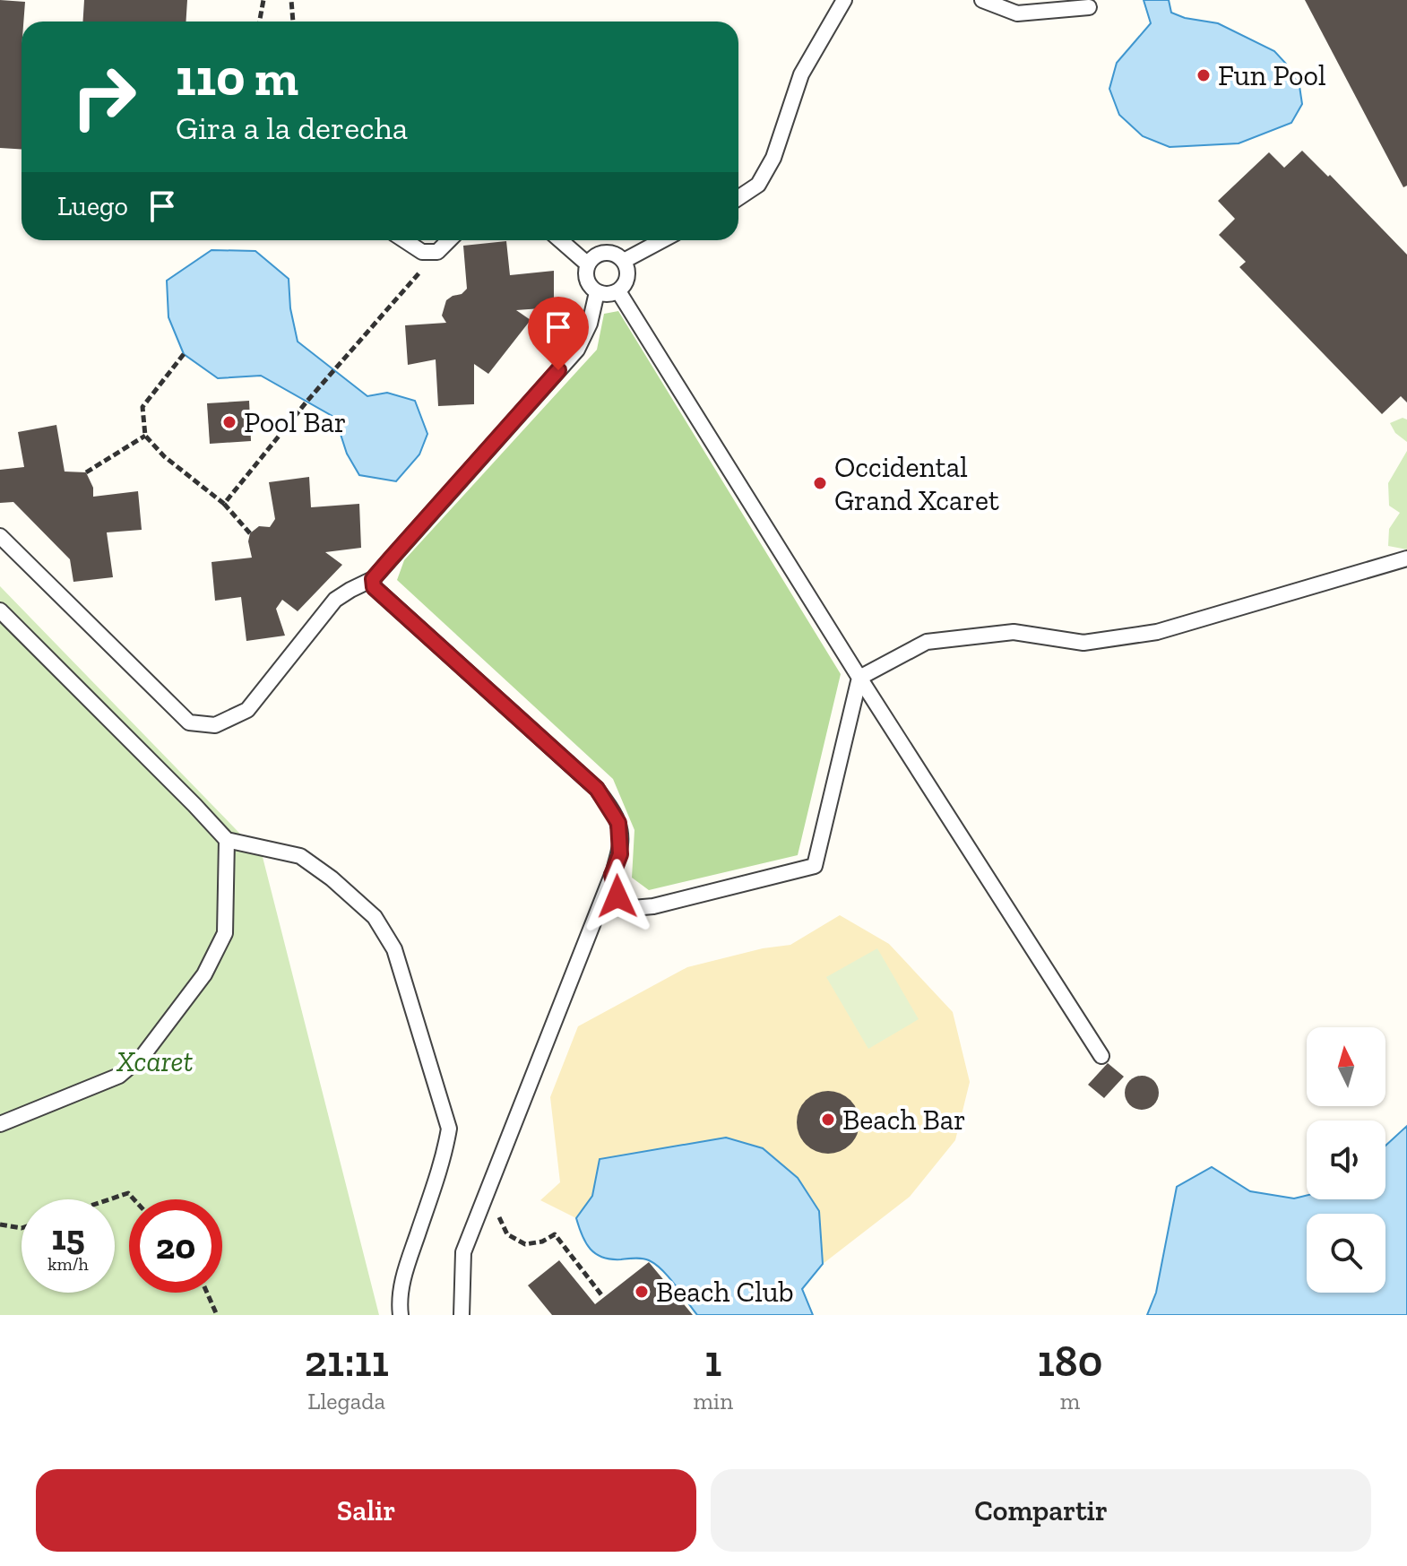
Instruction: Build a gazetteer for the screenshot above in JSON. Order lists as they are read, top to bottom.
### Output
{
  "parks": ["Xcaret"],
  "places": [
    "Fun Pool",
    "Pool Bar",
    "Occidental Grand Xcaret",
    "Beach Bar",
    "Beach Club"
  ],
  "north": "top",
  "page": {
    "turn": ["110 m", "Gira a la derecha"],
    "then": "Luego",
    "speed": "15 km/h",
    "limit": "20",
    "eta": [
      "21:11",
      "Llegada",
      "1",
      "min",
      "180",
      "m"
    ],
    "buttons": ["Salir", "Compartir"]
  }
}
